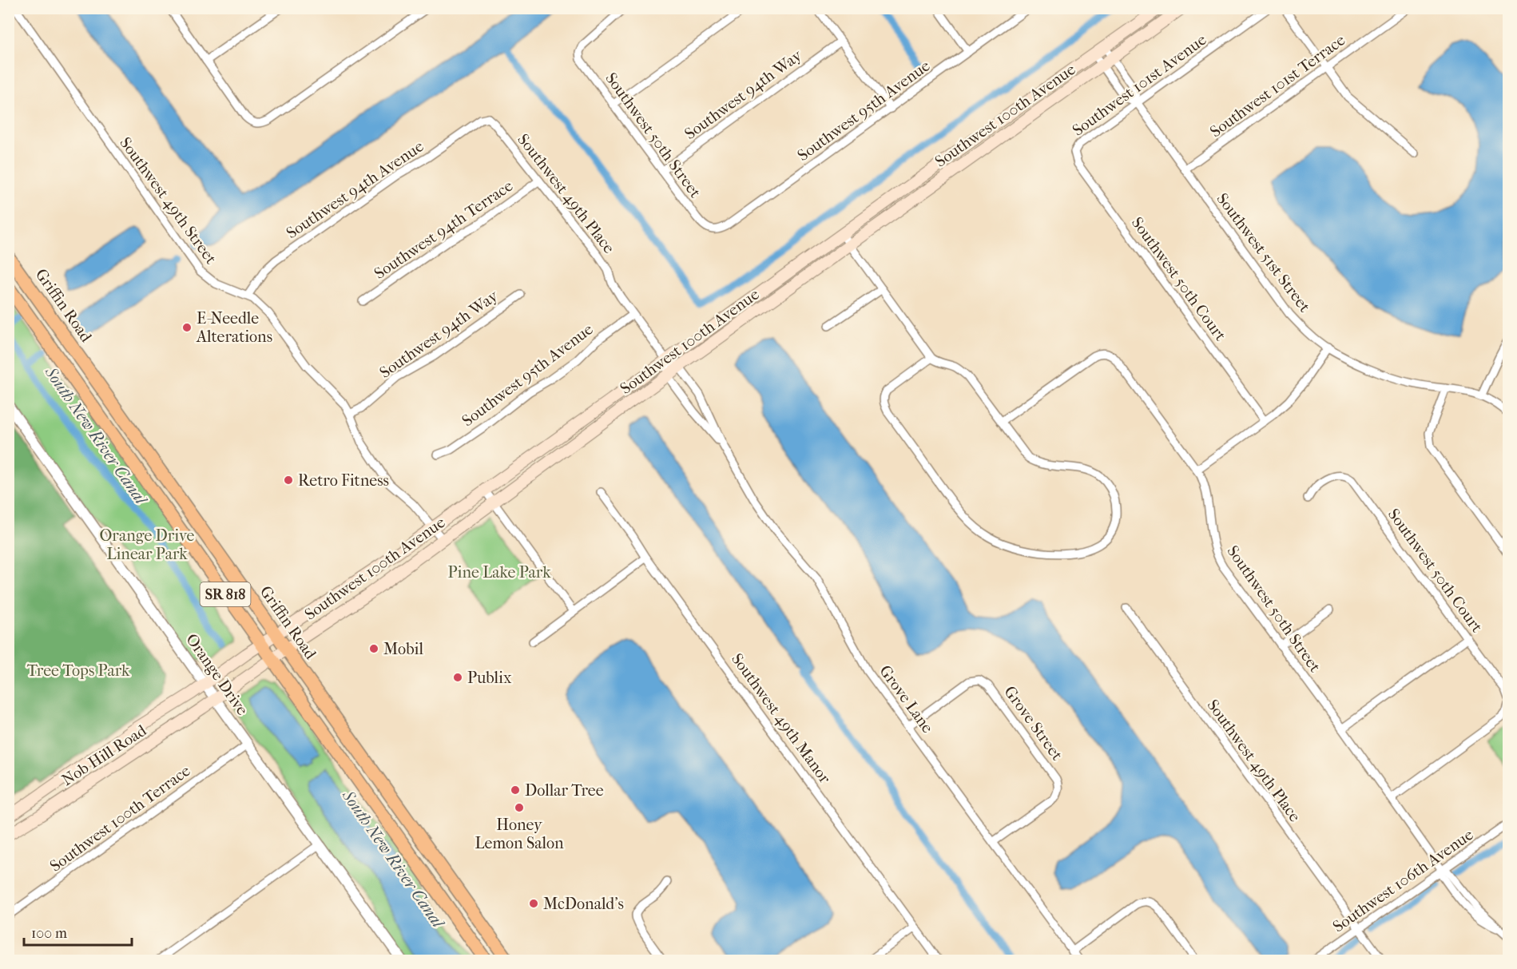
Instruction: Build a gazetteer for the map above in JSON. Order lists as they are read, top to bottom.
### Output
{
  "streets": {
    "main road": [
      "Southwest 100th Avenue",
      "Griffin Road",
      "SR 818",
      "Nob Hill Road"
    ],
    "street": [
      "Southwest 101st Avenue",
      "Southwest 101st Terrace",
      "Southwest 94th Way",
      "Southwest 95th Avenue",
      "Southwest 50th Street",
      "Southwest 94th Avenue",
      "Southwest 49th Place",
      "Southwest 49th Street",
      "Southwest 94th Terrace",
      "Southwest 51st Street",
      "Southwest 50th Court",
      "Orange Drive",
      "Grove Lane",
      "Southwest 49th Manor",
      "Grove Street",
      "Southwest 100th Terrace",
      "Southwest 106th Avenue"
    ]
  },
  "crossings": [
    ["Southwest 101st Avenue", "Southwest 51st Street"],
    ["Southwest 101st Avenue", "Southwest 50th Court"],
    ["Southwest 101st Terrace", "Southwest 51st Street"],
    ["Southwest 94th Way", "Southwest 50th Street"],
    ["Southwest 94th Way", "Southwest 49th Street"],
    ["Southwest 95th Avenue", "Southwest 50th Street"],
    ["Southwest 95th Avenue", "Southwest 49th Place"],
    ["Southwest 100th Avenue", "Southwest 49th Place"],
    ["Southwest 100th Avenue", "Southwest 49th Street"],
    ["Southwest 100th Avenue", "Southwest 51st Street"],
    ["Southwest 100th Avenue", "Griffin Road"],
    ["Southwest 100th Avenue", "SR 818"],
    ["Southwest 100th Avenue", "Orange Drive"],
    ["Southwest 100th Avenue", "Grove Lane"],
    ["Southwest 100th Avenue", "Nob Hill Road"],
    ["Southwest 50th Street", "Southwest 106th Avenue"],
    ["Southwest 94th Avenue", "Southwest 49th Place"],
    ["Southwest 94th Avenue", "Southwest 49th Street"],
    ["Southwest 49th Place", "Southwest 94th Terrace"],
    ["Southwest 49th Place", "Grove Lane"],
    ["Southwest 49th Place", "Southwest 106th Avenue"],
    ["Orange Drive", "Nob Hill Road"],
    ["Orange Drive", "Southwest 100th Terrace"],
    ["Grove Lane", "Grove Street"]
  ],
  "water": ["South New River Canal"],
  "parks": ["Orange Drive Linear Park", "Pine Lake Park", "Tree Tops Park"],
  "places": [
    "E-Needle Alterations",
    "Retro Fitness",
    "Mobil",
    "Publix",
    "Dollar Tree",
    "Honey Lemon Salon",
    "McDonald's"
  ],
  "scale_bar": "100 m"
}
